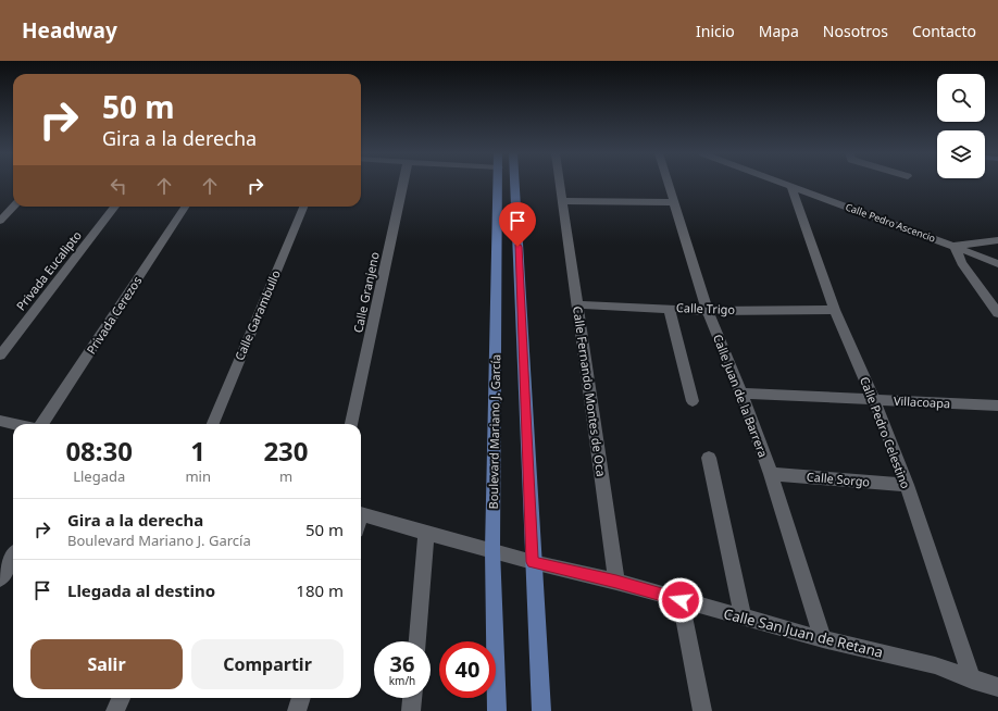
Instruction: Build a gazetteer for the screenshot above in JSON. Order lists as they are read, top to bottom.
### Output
{
  "streets": {
    "main road": ["Boulevard Mariano J. García"],
    "street": [
      "Calle Pedro Ascencio",
      "Privada Eucalipto",
      "Calle Granjeno",
      "Calle Trigo",
      "Privada Cerezos",
      "Calle Garambullo",
      "Calle Fernando Montes de Oca",
      "Calle Juan de la Barrera",
      "Villacoapa",
      "Calle Pedro Celestino",
      "Calle Sorgo",
      "Calle San Juan de Retana"
    ]
  },
  "crossings": [
    ["Calle Pedro Ascencio", "Calle Pedro Celestino"],
    ["Calle Trigo", "Calle Fernando Montes de Oca"],
    ["Calle Trigo", "Calle Juan de la Barrera"],
    ["Calle Trigo", "Calle Pedro Celestino"],
    ["Calle Fernando Montes de Oca", "Calle San Juan de Retana"],
    ["Calle Juan de la Barrera", "Villacoapa"],
    ["Calle Juan de la Barrera", "Calle Sorgo"],
    ["Calle Juan de la Barrera", "Calle San Juan de Retana"],
    ["Villacoapa", "Calle Pedro Celestino"],
    ["Boulevard Mariano J. García", "Calle San Juan de Retana"],
    ["Calle Pedro Celestino", "Calle Sorgo"],
    ["Calle Pedro Celestino", "Calle San Juan de Retana"]
  ],
  "page": {
    "header": "Headway",
    "nav": [
      "Inicio",
      "Mapa",
      "Nosotros",
      "Contacto"
    ],
    "turn": ["50 m", "Gira a la derecha"],
    "eta": [
      "08:30",
      "Llegada",
      "1",
      "min",
      "230",
      "m"
    ],
    "list": [
      {
        "name": "Gira a la derecha",
        "note": "Boulevard Mariano J. García",
        "value": "50 m"
      },
      {
        "name": "Llegada al destino",
        "value": "180 m"
      }
    ],
    "buttons": ["Salir", "Compartir"],
    "speed": "36 km/h",
    "limit": "40"
  }
}
